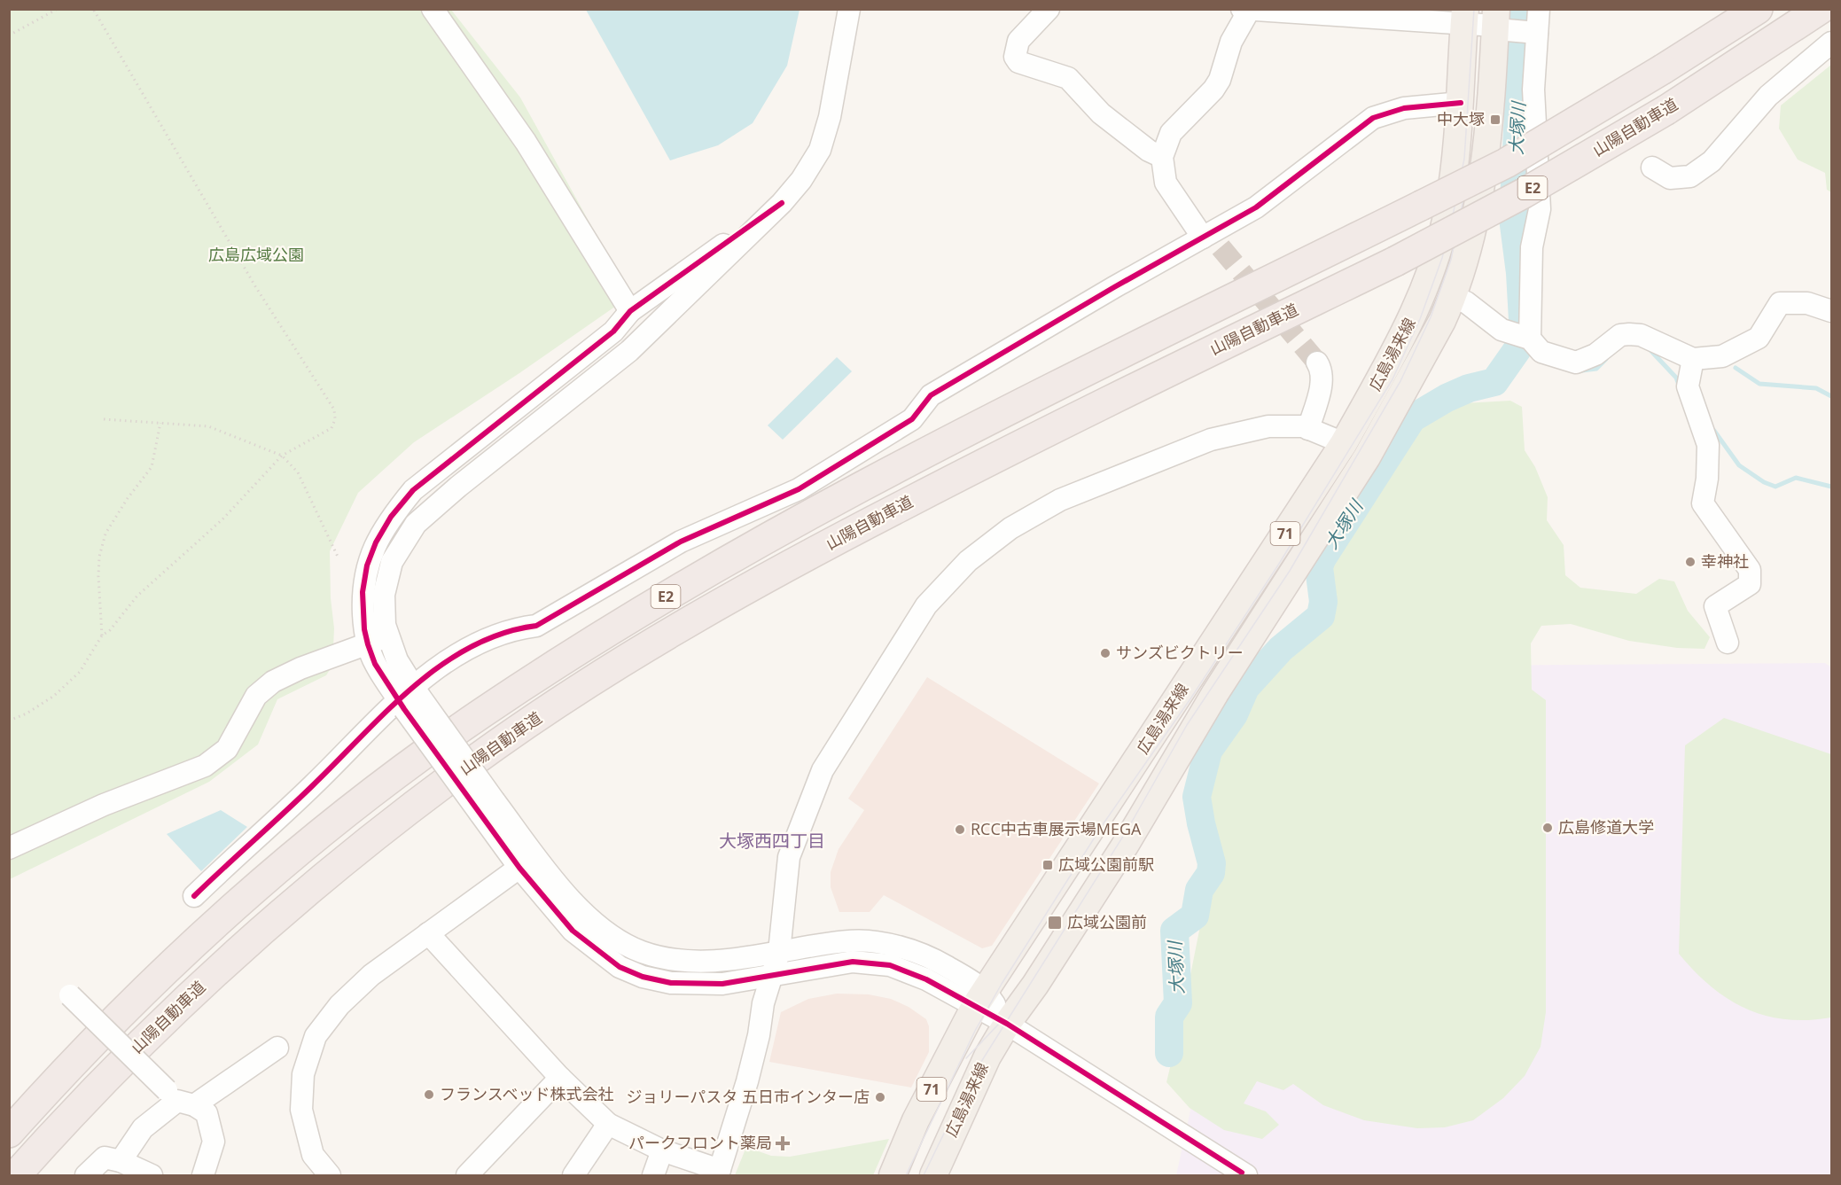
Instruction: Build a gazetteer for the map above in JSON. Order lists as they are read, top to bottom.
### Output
{
  "streets": {
    "highway": ["山陽自動車道", "E2"],
    "main road": ["広島湯来線", "71"]
  },
  "districts": ["大塚西四丁目"],
  "water": ["大塚川"],
  "parks": ["広島広域公園"],
  "places": {
    "transit": ["中大塚", "広域公園前駅", "広域公園前"],
    "other": [
      "幸神社",
      "サンズビクトリー",
      "広島修道大学",
      "RCC中古車展示場MEGA",
      "フランスベッド株式会社",
      "ジョリーパスタ 五日市インター店"
    ],
    "health": ["パークフロント薬局"]
  }
}
